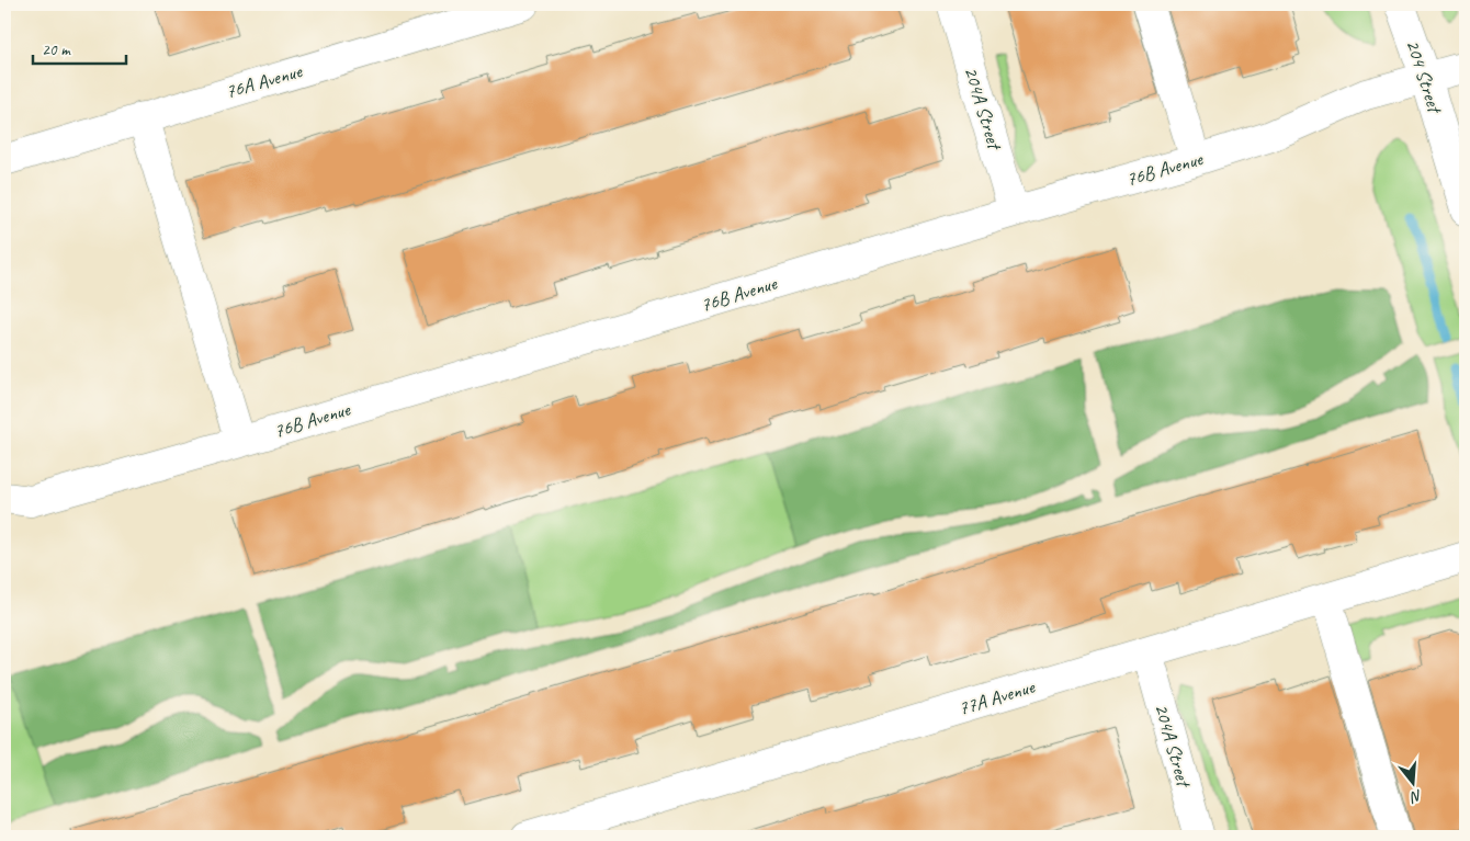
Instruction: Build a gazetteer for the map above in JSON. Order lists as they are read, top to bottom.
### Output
{
  "streets": {
    "street": [
      "204 Street",
      "76A Avenue",
      "204A Street",
      "76B Avenue",
      "77A Avenue"
    ]
  },
  "crossings": [
    ["204 Street", "76B Avenue"],
    ["204A Street", "76B Avenue"],
    ["204A Street", "77A Avenue"]
  ],
  "scale_bar": "20 m",
  "north": "bottom"
}
